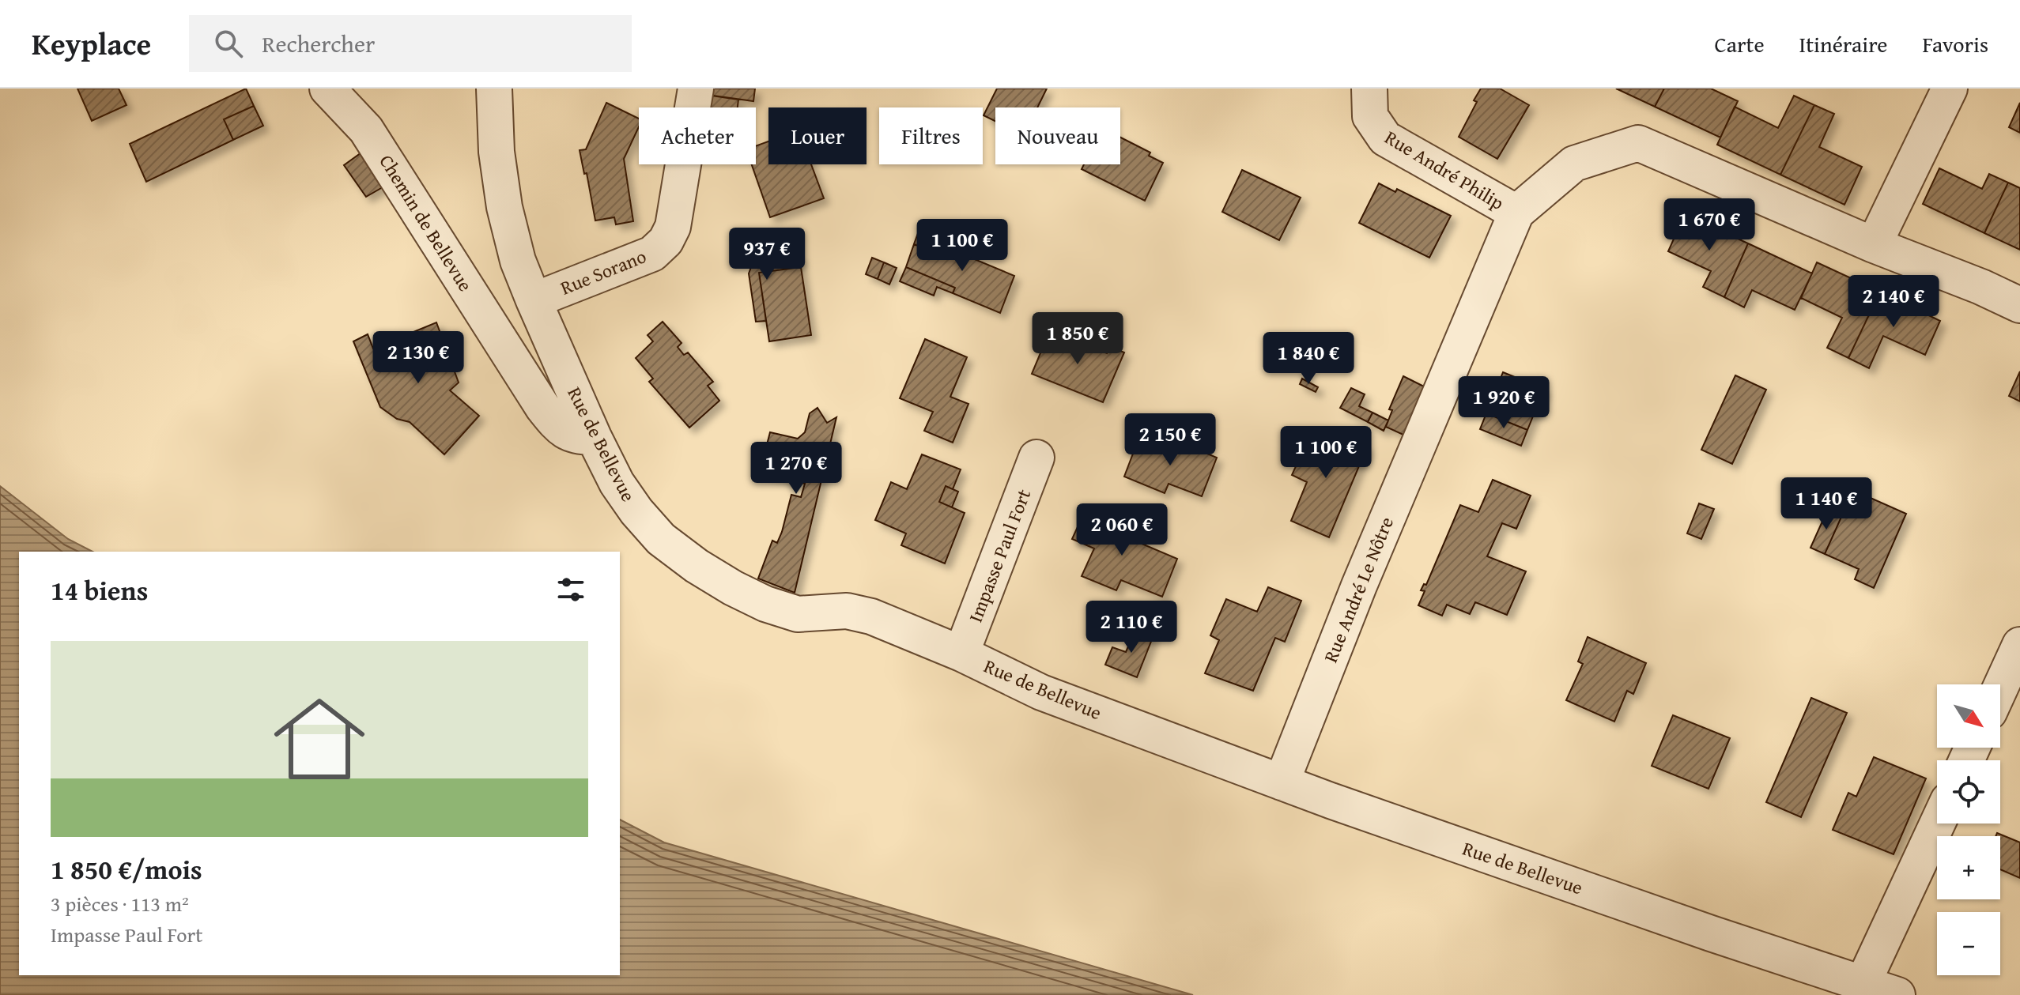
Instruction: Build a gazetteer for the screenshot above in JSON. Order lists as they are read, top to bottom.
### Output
{
  "streets": {
    "street": [
      "Rue André Philip",
      "Chemin de Bellevue",
      "Rue Sorano",
      "Rue de Bellevue",
      "Impasse Paul Fort",
      "Rue André Le Nôtre"
    ]
  },
  "crossings": [
    ["Rue André Philip", "Rue André Le Nôtre"],
    ["Chemin de Bellevue", "Rue de Bellevue"],
    ["Rue Sorano", "Rue de Bellevue"],
    ["Rue de Bellevue", "Impasse Paul Fort"],
    ["Rue de Bellevue", "Rue André Le Nôtre"]
  ],
  "north": "bottom right",
  "page": {
    "header": "Keyplace",
    "search": "Rechercher",
    "nav": ["Carte", "Itinéraire", "Favoris"],
    "chip": [
      "Acheter",
      "Louer",
      "Filtres",
      "Nouveau"
    ],
    "price": [
      "1 670 €",
      "1 100 €",
      "937 €",
      "2 140 €",
      "1 850 €",
      "2 130 €",
      "1 840 €",
      "1 920 €",
      "2 150 €",
      "1 100 €",
      "1 270 €",
      "1 140 €",
      "2 060 €",
      "2 110 €"
    ],
    "heading": "14 biens",
    "list": [
      {
        "name": "1 850 €/mois",
        "note": "3 pièces · 113 m² · Impasse Paul Fort"
      }
    ],
    "map_buttons": ["+", "−"]
  }
}
